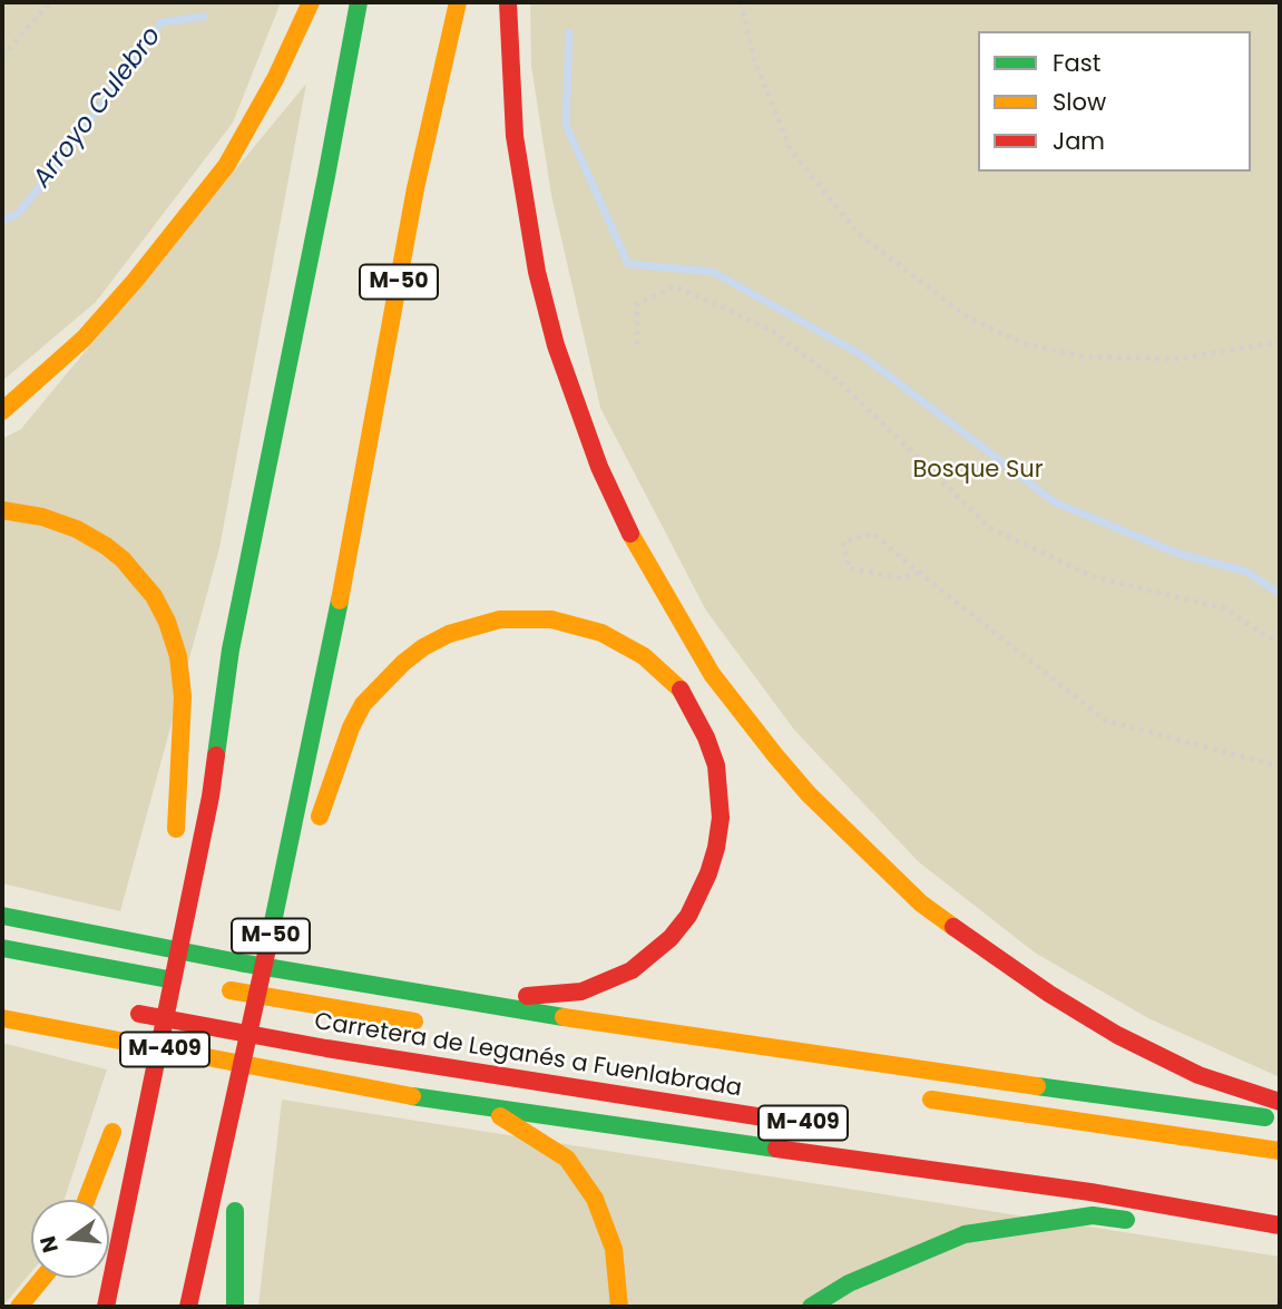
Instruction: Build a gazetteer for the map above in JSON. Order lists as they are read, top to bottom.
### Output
{
  "streets": {
    "highway": ["M-50", "M-409", "Carretera de Leganés a Fuenlabrada"]
  },
  "water": ["Arroyo Culebro"],
  "parks": ["Bosque Sur"],
  "legend": ["Fast", "Slow", "Jam"],
  "north": "left"
}
